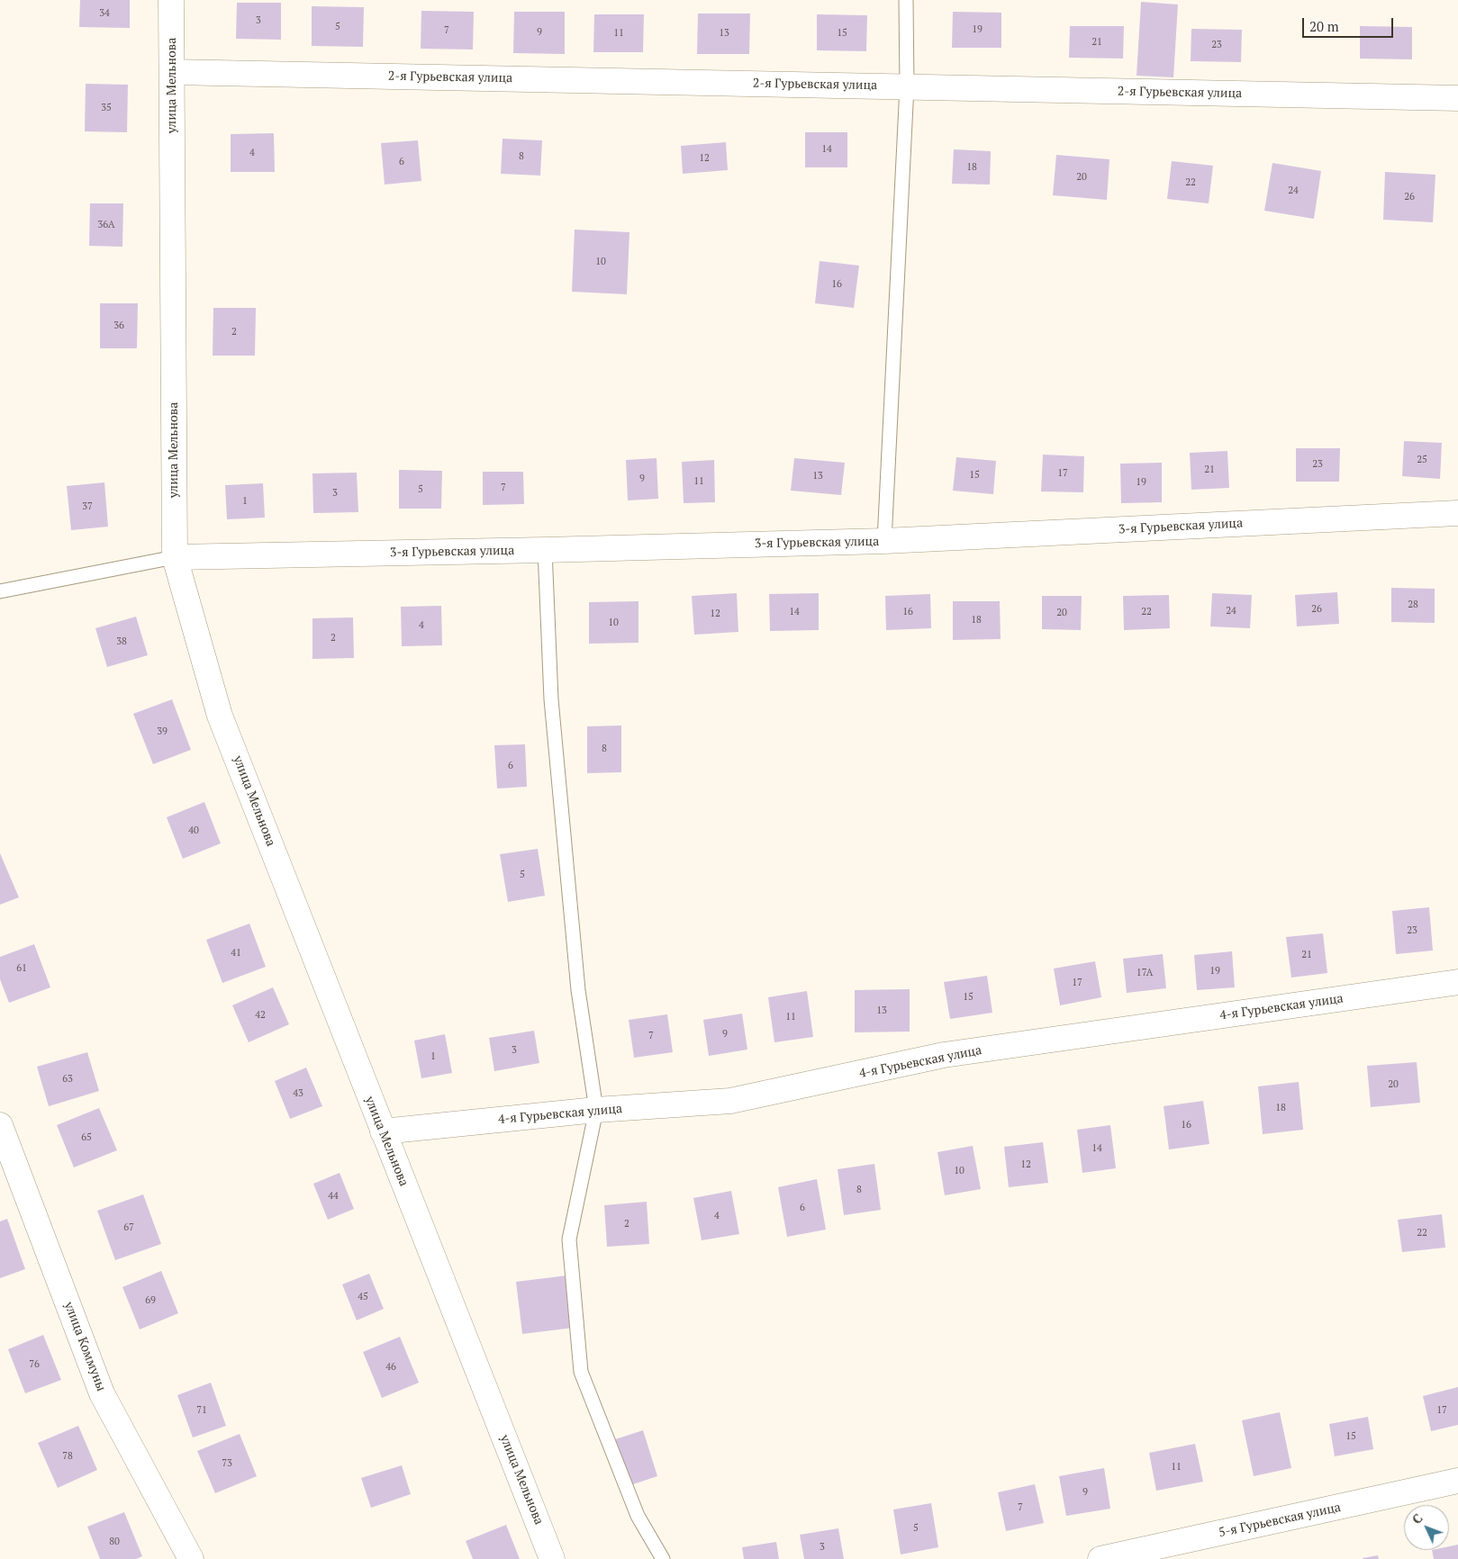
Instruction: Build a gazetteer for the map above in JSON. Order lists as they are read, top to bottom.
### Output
{
  "streets": {
    "street": [
      "2-я Гурьевская улица",
      "улица Мельнова",
      "3-я Гурьевская улица",
      "4-я Гурьевская улица",
      "улица Коммуны",
      "5-я Гурьевская улица"
    ]
  },
  "crossings": [
    ["2-я Гурьевская улица", "улица Мельнова"],
    ["улица Мельнова", "3-я Гурьевская улица"],
    ["улица Мельнова", "4-я Гурьевская улица"]
  ],
  "house_numbers": [
    "34",
    "3",
    "5",
    "19",
    "7",
    "9",
    "11",
    "13",
    "15",
    "21",
    "23",
    "35",
    "14",
    "4",
    "8",
    "12",
    "6",
    "18",
    "20",
    "22",
    "24",
    "26",
    "36А",
    "10",
    "16",
    "36",
    "2",
    "25",
    "23",
    "21",
    "17",
    "15",
    "13",
    "9",
    "11",
    "19",
    "7",
    "5",
    "3",
    "1",
    "37",
    "28",
    "26",
    "24",
    "14",
    "16",
    "22",
    "20",
    "12",
    "18",
    "10",
    "4",
    "2",
    "38",
    "39",
    "8",
    "6",
    "40",
    "5",
    "23",
    "41",
    "21",
    "61",
    "19",
    "17А",
    "17",
    "15",
    "13",
    "42",
    "11",
    "9",
    "7",
    "3",
    "1",
    "63",
    "20",
    "43",
    "18",
    "16",
    "65",
    "14",
    "12",
    "10",
    "8",
    "44",
    "6",
    "4",
    "2",
    "67",
    "22",
    "45",
    "69",
    "76",
    "46",
    "71",
    "17",
    "15",
    "78",
    "73",
    "11",
    "9",
    "7",
    "5",
    "80",
    "3"
  ],
  "scale_bar": "20 m",
  "north": "top left"
}
